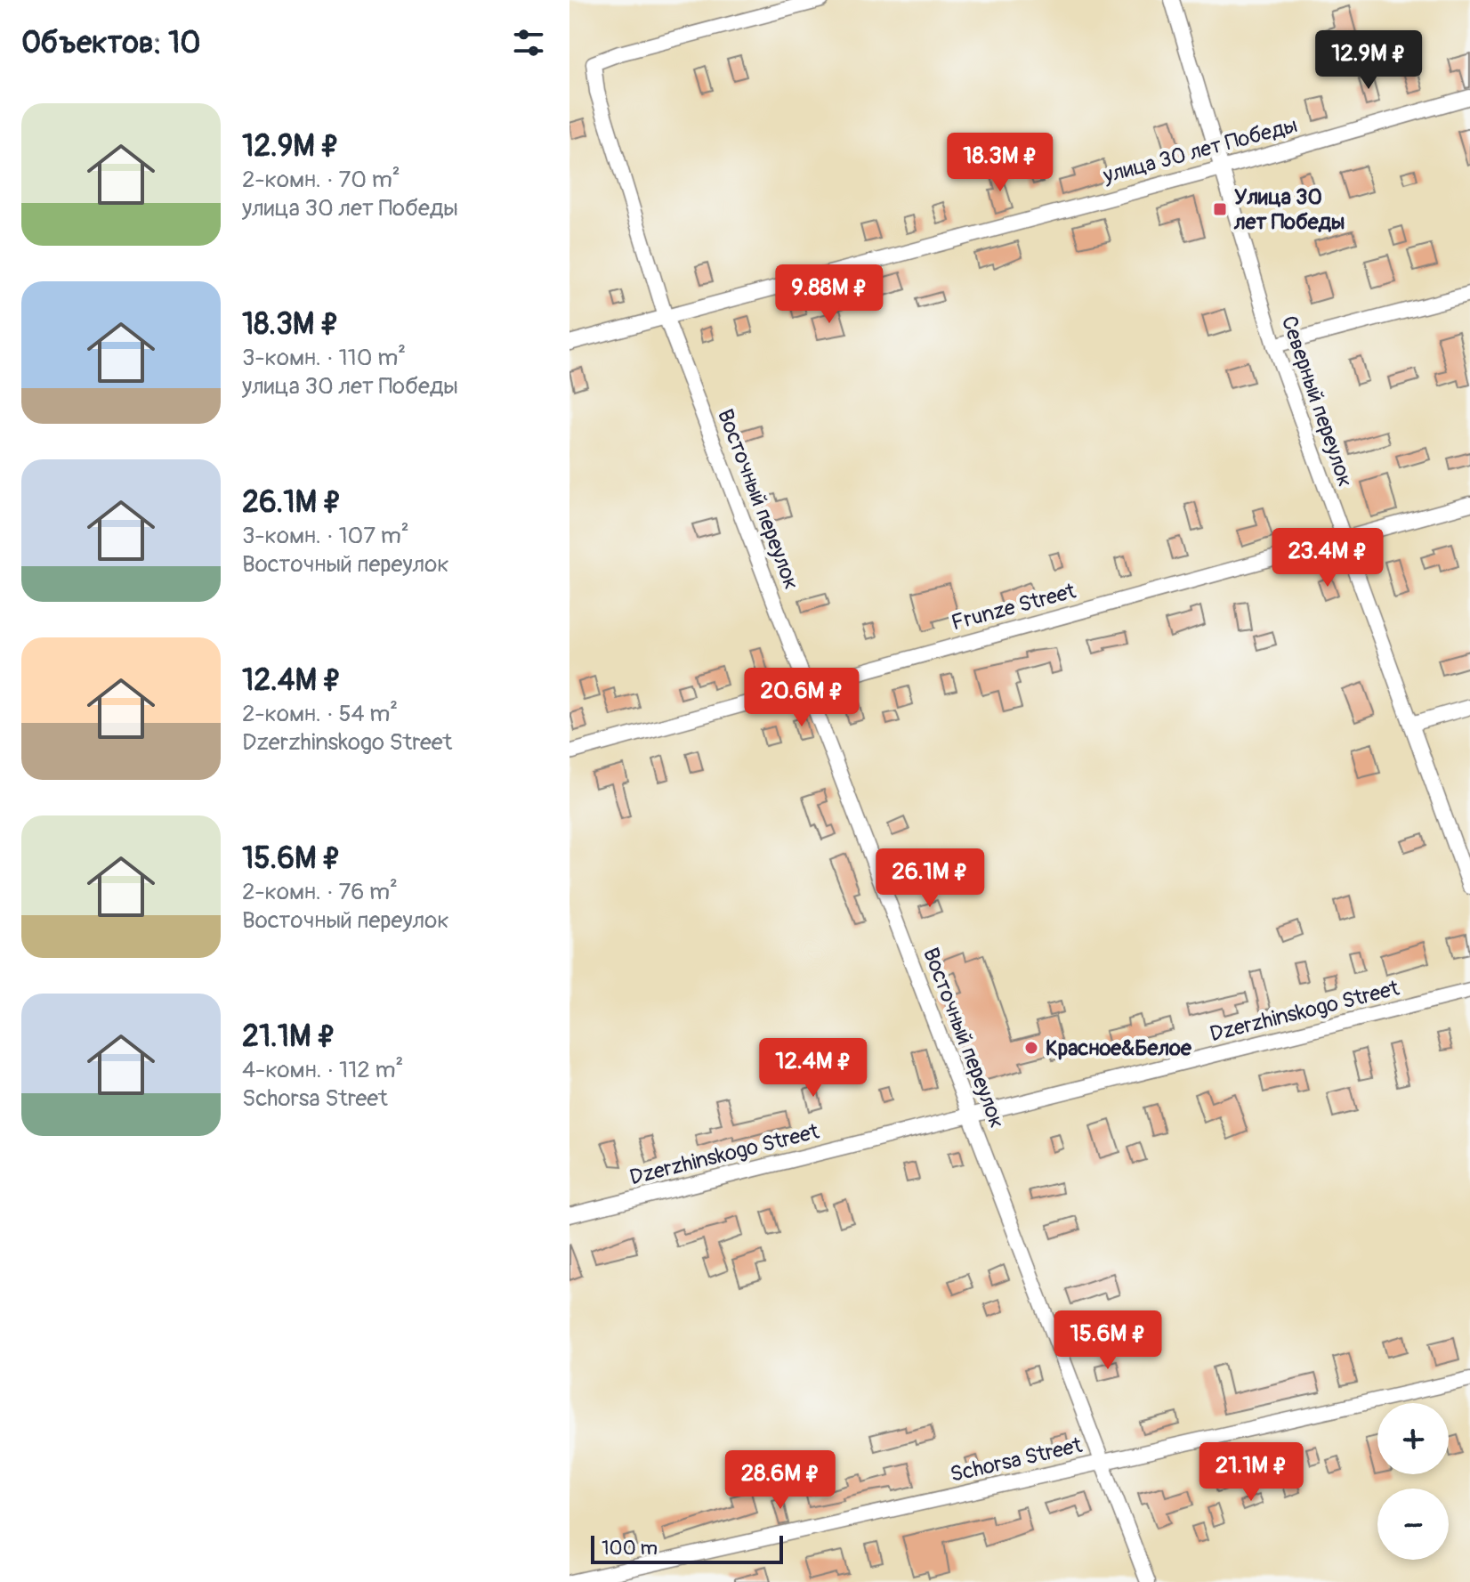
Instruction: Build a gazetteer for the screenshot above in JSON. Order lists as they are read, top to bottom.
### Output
{
  "streets": {
    "street": [
      "улица 30 лет Победы",
      "Северный переулок",
      "Восточный переулок",
      "Frunze Street",
      "Dzerzhinskogo Street",
      "Schorsa Street"
    ]
  },
  "crossings": [
    ["улица 30 лет Победы", "Северный переулок"],
    ["улица 30 лет Победы", "Восточный переулок"],
    ["Северный переулок", "Frunze Street"],
    ["Восточный переулок", "Frunze Street"],
    ["Восточный переулок", "Dzerzhinskogo Street"],
    ["Восточный переулок", "Schorsa Street"]
  ],
  "places": {
    "transit": ["Улица 30 лет Победы"],
    "other": ["Красное&Белое"]
  },
  "scale_bar": "100 m",
  "page": {
    "heading": "Объектов: 10",
    "price": [
      "12.9M ₽",
      "18.3M ₽",
      "9.88M ₽",
      "23.4M ₽",
      "20.6M ₽",
      "26.1M ₽",
      "12.4M ₽",
      "15.6M ₽",
      "21.1M ₽",
      "28.6M ₽"
    ],
    "list": [
      {
        "name": "12.9M ₽",
        "note": "2-комн. · 70 m² · улица 30 лет Победы"
      },
      {
        "name": "18.3M ₽",
        "note": "3-комн. · 110 m² · улица 30 лет Победы"
      },
      {
        "name": "26.1M ₽",
        "note": "3-комн. · 107 m² · Восточный переулок"
      },
      {
        "name": "12.4M ₽",
        "note": "2-комн. · 54 m² · Dzerzhinskogo Street"
      },
      {
        "name": "15.6M ₽",
        "note": "2-комн. · 76 m² · Восточный переулок"
      },
      {
        "name": "21.1M ₽",
        "note": "4-комн. · 112 m² · Schorsa Street"
      }
    ],
    "map_buttons": ["+", "−"],
    "scale": "100 m"
  }
}
